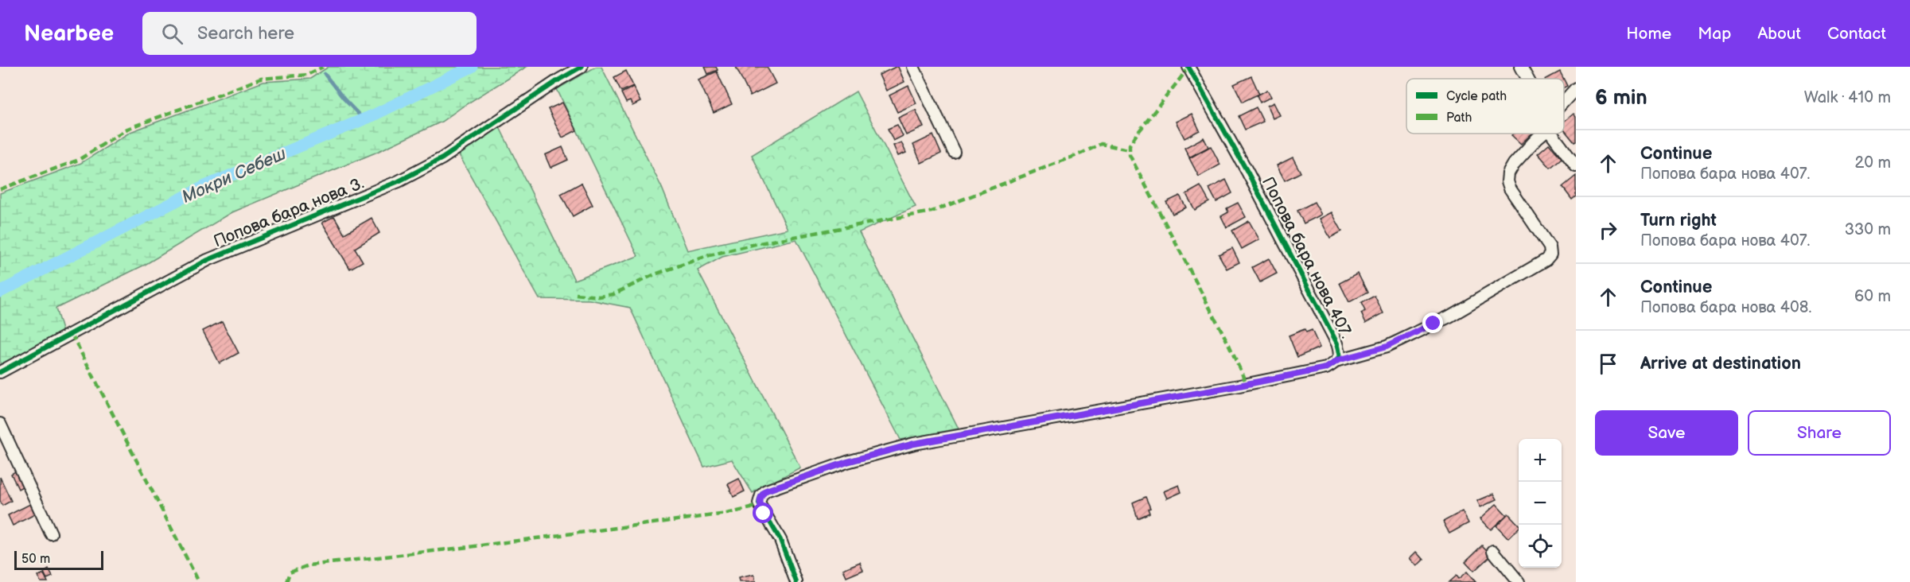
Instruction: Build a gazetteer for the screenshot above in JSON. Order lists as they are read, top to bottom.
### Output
{
  "streets": {
    "street": ["Попова бара нова 3.", "Попова бара нова 407."]
  },
  "water": ["Мокри Себеш"],
  "legend": ["Cycle path", "Path"],
  "scale_bar": "50 m",
  "page": {
    "header": "Nearbee",
    "search": "Search here",
    "nav": [
      "Home",
      "Map",
      "About",
      "Contact"
    ],
    "heading": ["6 min", "Walk · 410 m"],
    "list": [
      ["Continue", "Попова бара нова 407.", "20 m"],
      ["Turn right", "Попова бара нова 407.", "330 m"],
      ["Continue", "Попова бара нова 408.", "60 m"],
      "Arrive at destination"
    ],
    "buttons": ["Save", "Share"],
    "map_buttons": ["+", "−"],
    "scale": "50 m"
  }
}
